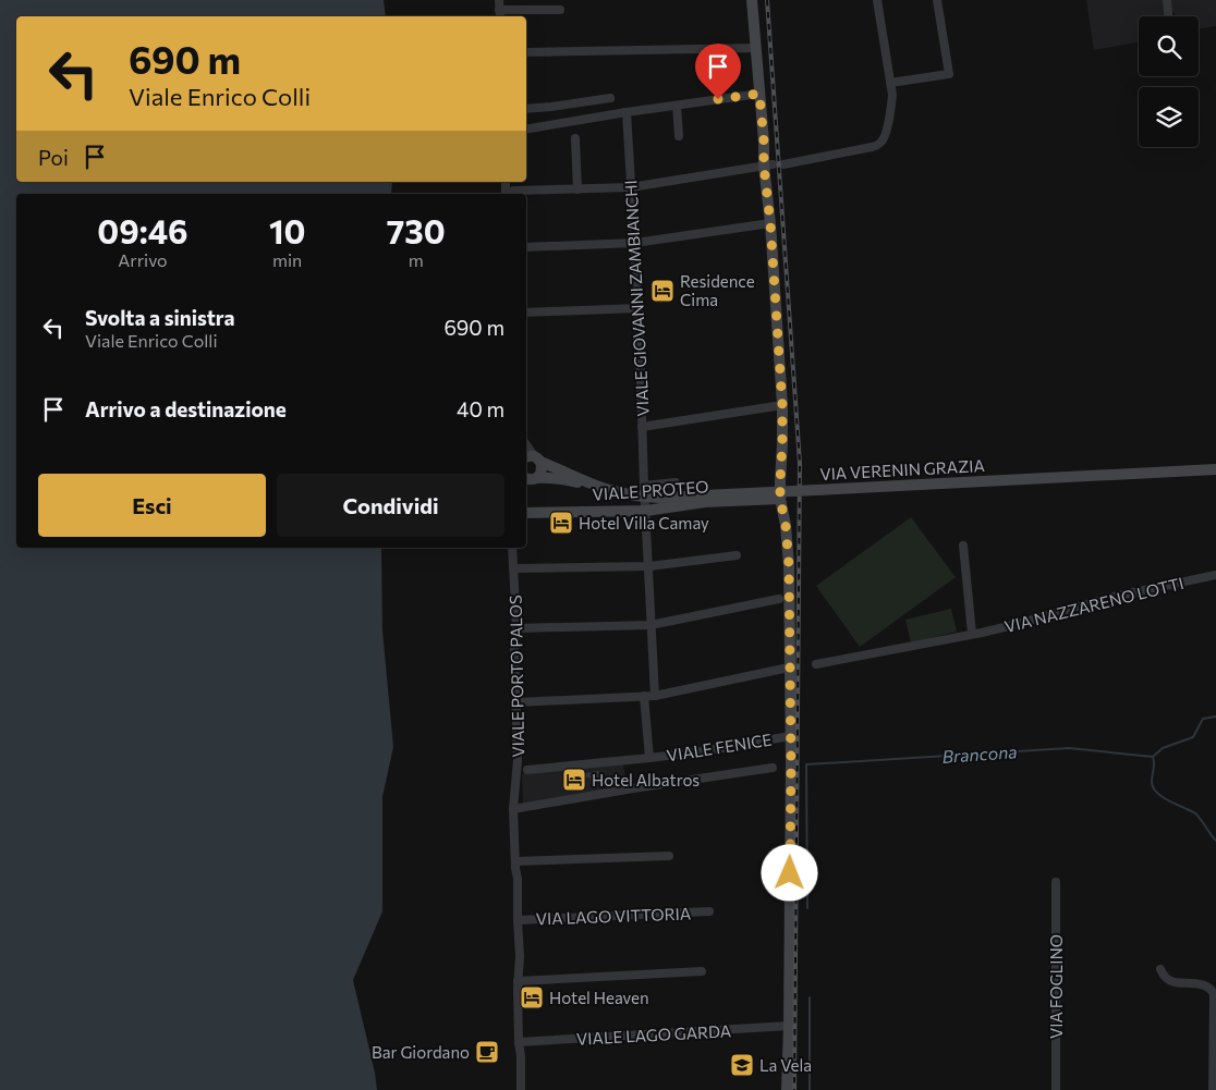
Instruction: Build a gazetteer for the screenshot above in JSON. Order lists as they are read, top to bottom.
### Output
{
  "streets": {
    "street": [
      "VIALE GIOVANNI ZAMBIANCHI",
      "VIA VERENIN GRAZIA",
      "VIALE PROTEO",
      "VIA NAZZARENO LOTTI",
      "VIALE PORTO PALOS",
      "VIALE FENICE",
      "VIA LAGO VITTORIA",
      "VIA FOGLINO",
      "VIALE LAGO GARDA"
    ]
  },
  "crossings": [
    ["VIALE GIOVANNI ZAMBIANCHI", "VIALE PROTEO"],
    ["VIALE PORTO PALOS", "VIA LAGO VITTORIA"],
    ["VIALE PORTO PALOS", "VIALE LAGO GARDA"]
  ],
  "water": ["Brancona"],
  "places": {
    "hotel": [
      "Residence Cima",
      "Hotel Villa Camay",
      "Hotel Albatros",
      "Hotel Heaven"
    ],
    "cafe": ["Bar Giordano"],
    "school or university": ["La Vela"]
  },
  "page": {
    "turn": ["690 m", "Viale Enrico Colli"],
    "then": "Poi",
    "eta": [
      "09:46",
      "Arrivo",
      "10",
      "min",
      "730",
      "m"
    ],
    "list": [
      {
        "name": "Svolta a sinistra",
        "note": "Viale Enrico Colli",
        "value": "690 m"
      },
      {
        "name": "Arrivo a destinazione",
        "value": "40 m"
      }
    ],
    "buttons": ["Esci", "Condividi"]
  }
}
